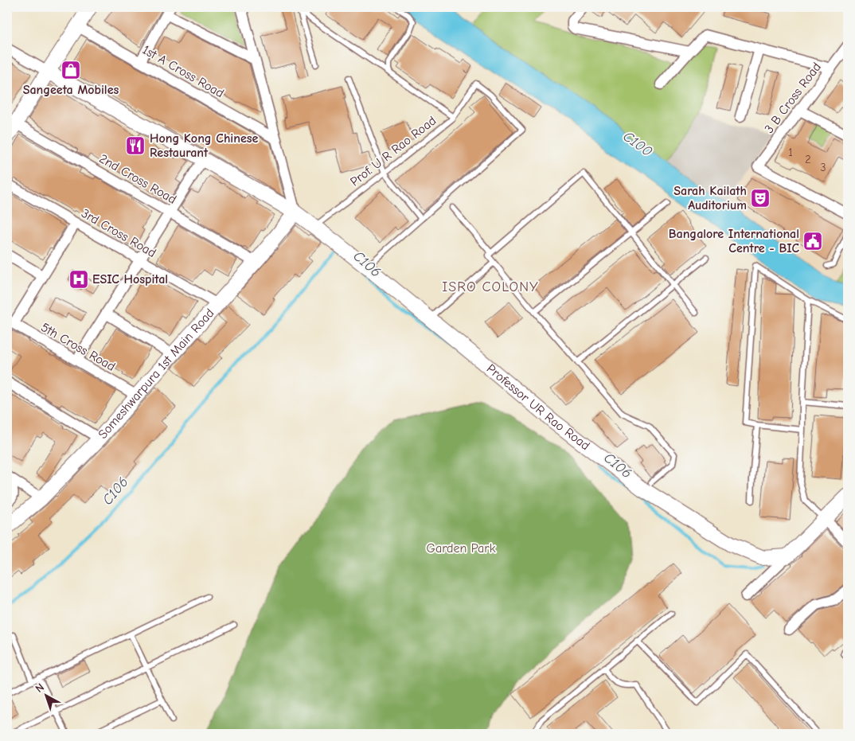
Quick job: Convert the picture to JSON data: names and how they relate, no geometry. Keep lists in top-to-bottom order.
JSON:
{
  "streets": {
    "street": [
      "1st A Cross Road",
      "3 B Cross Road",
      "2nd Cross Road",
      "3rd Cross Road",
      "5th Cross Road",
      "Someshwarpura 1st Main Road",
      "Professor UR Rao Road"
    ],
    "lane": ["Prof. U R Rao Road"]
  },
  "crossings": [
    ["Prof. U R Rao Road", "Professor UR Rao Road"],
    ["2nd Cross Road", "Someshwarpura 1st Main Road"],
    ["3rd Cross Road", "Someshwarpura 1st Main Road"],
    ["5th Cross Road", "Someshwarpura 1st Main Road"],
    ["Someshwarpura 1st Main Road", "Professor UR Rao Road"]
  ],
  "districts": ["ISRO COLONY"],
  "water": ["C100", "C106"],
  "parks": ["Garden Park"],
  "places": {
    "shop": ["Sangeeta Mobiles"],
    "restaurant": ["Hong Kong Chinese Restaurant"],
    "theatre": ["Sarah Kailath Auditorium"],
    "public building": ["Bangalore International Centre - BIC"],
    "hospital": ["ESIC Hospital"]
  },
  "house_numbers": ["1", "2", "3"],
  "north": "top left"
}
